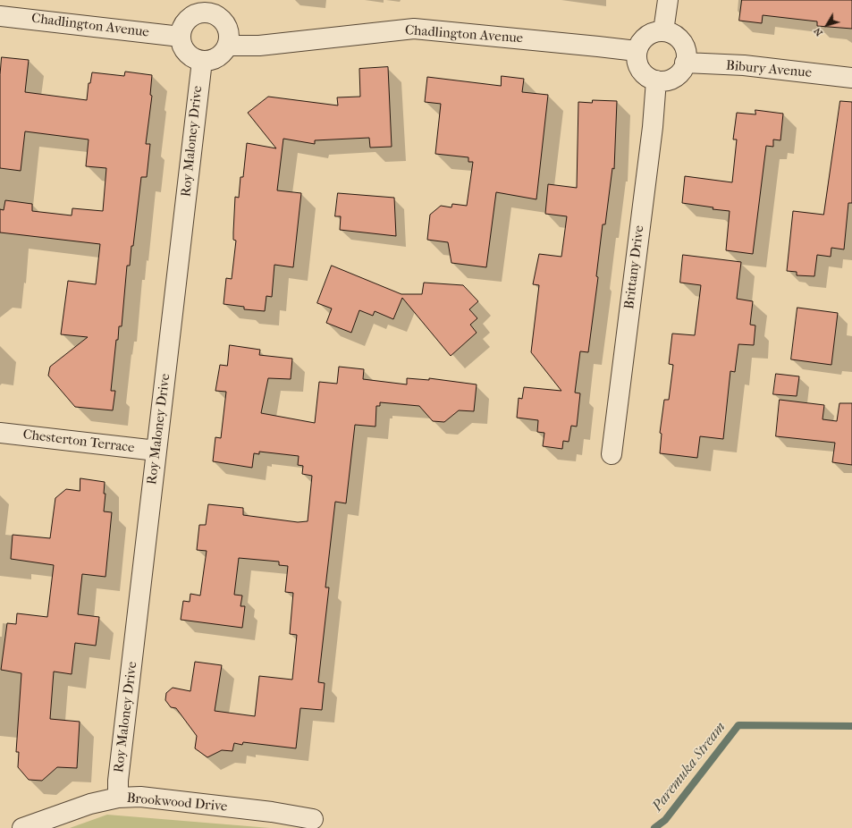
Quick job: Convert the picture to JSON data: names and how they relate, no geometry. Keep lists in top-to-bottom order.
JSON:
{
  "streets": {
    "street": [
      "Chadlington Avenue",
      "Bibury Avenue",
      "Roy Maloney Drive",
      "Brittany Drive",
      "Chesterton Terrace",
      "Brookwood Drive"
    ]
  },
  "crossings": [
    ["Chadlington Avenue", "Bibury Avenue"],
    ["Chadlington Avenue", "Roy Maloney Drive"],
    ["Chadlington Avenue", "Brittany Drive"],
    ["Bibury Avenue", "Brittany Drive"],
    ["Roy Maloney Drive", "Chesterton Terrace"],
    ["Roy Maloney Drive", "Brookwood Drive"]
  ],
  "water": ["Paremuka Stream"],
  "north": "bottom left"
}
